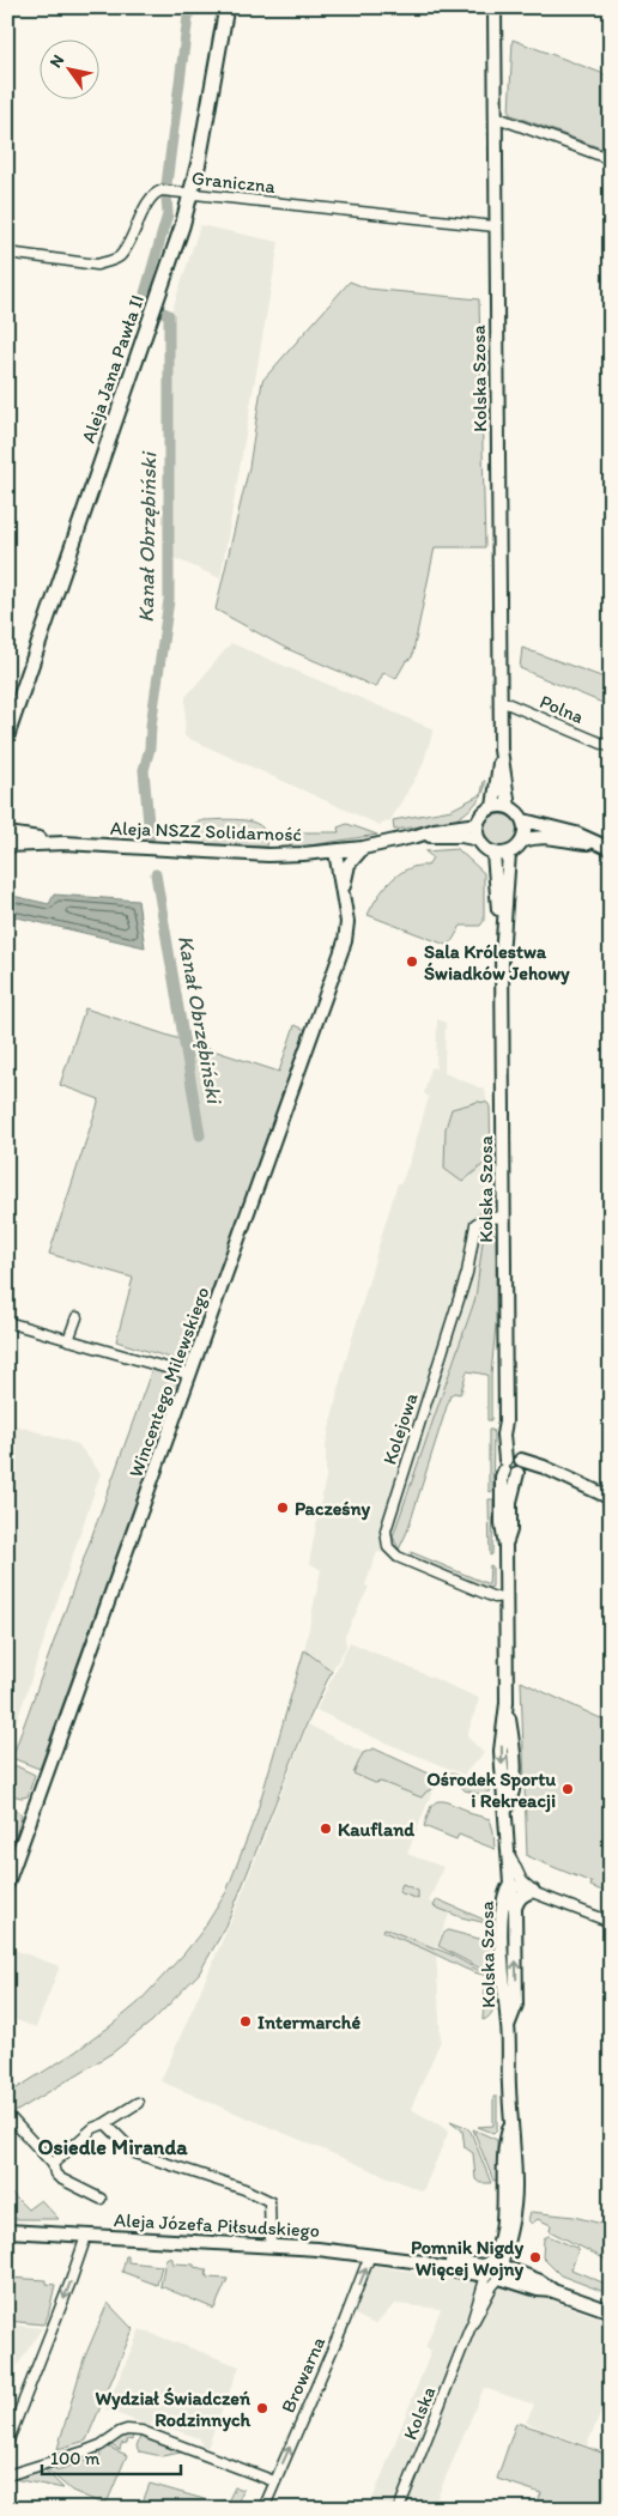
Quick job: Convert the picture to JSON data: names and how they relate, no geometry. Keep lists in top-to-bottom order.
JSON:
{
  "streets": {
    "main road": ["Aleja Jana Pawła II"],
    "street": [
      "Graniczna",
      "Kolska Szosa",
      "Polna",
      "Aleja NSZZ Solidarność",
      "Wincentego Milewskiego",
      "Kolejowa",
      "Aleja Józefa Piłsudskiego",
      "Browarna",
      "Kolska"
    ]
  },
  "crossings": [
    ["Graniczna", "Aleja Jana Pawła II"],
    ["Graniczna", "Kolska Szosa"],
    ["Kolska Szosa", "Polna"],
    ["Kolska Szosa", "Aleja NSZZ Solidarność"],
    ["Kolska Szosa", "Kolejowa"],
    ["Kolska Szosa", "Aleja Józefa Piłsudskiego"],
    ["Kolska Szosa", "Kolska"],
    ["Aleja NSZZ Solidarność", "Wincentego Milewskiego"],
    ["Aleja Józefa Piłsudskiego", "Browarna"],
    ["Aleja Józefa Piłsudskiego", "Kolska"]
  ],
  "one_way": ["Browarna"],
  "districts": ["Osiedle Miranda"],
  "water": ["Kanał Obrzębiński"],
  "places": [
    "Sala Królestwa Świadków Jehowy",
    "Pacześny",
    "Ośrodek Sportu i Rekreacji",
    "Kaufland",
    "Intermarché",
    "Pomnik Nigdy Więcej Wojny",
    "Wydział Świadczeń Rodzinnych"
  ],
  "scale_bar": "100 m",
  "north": "top left"
}
